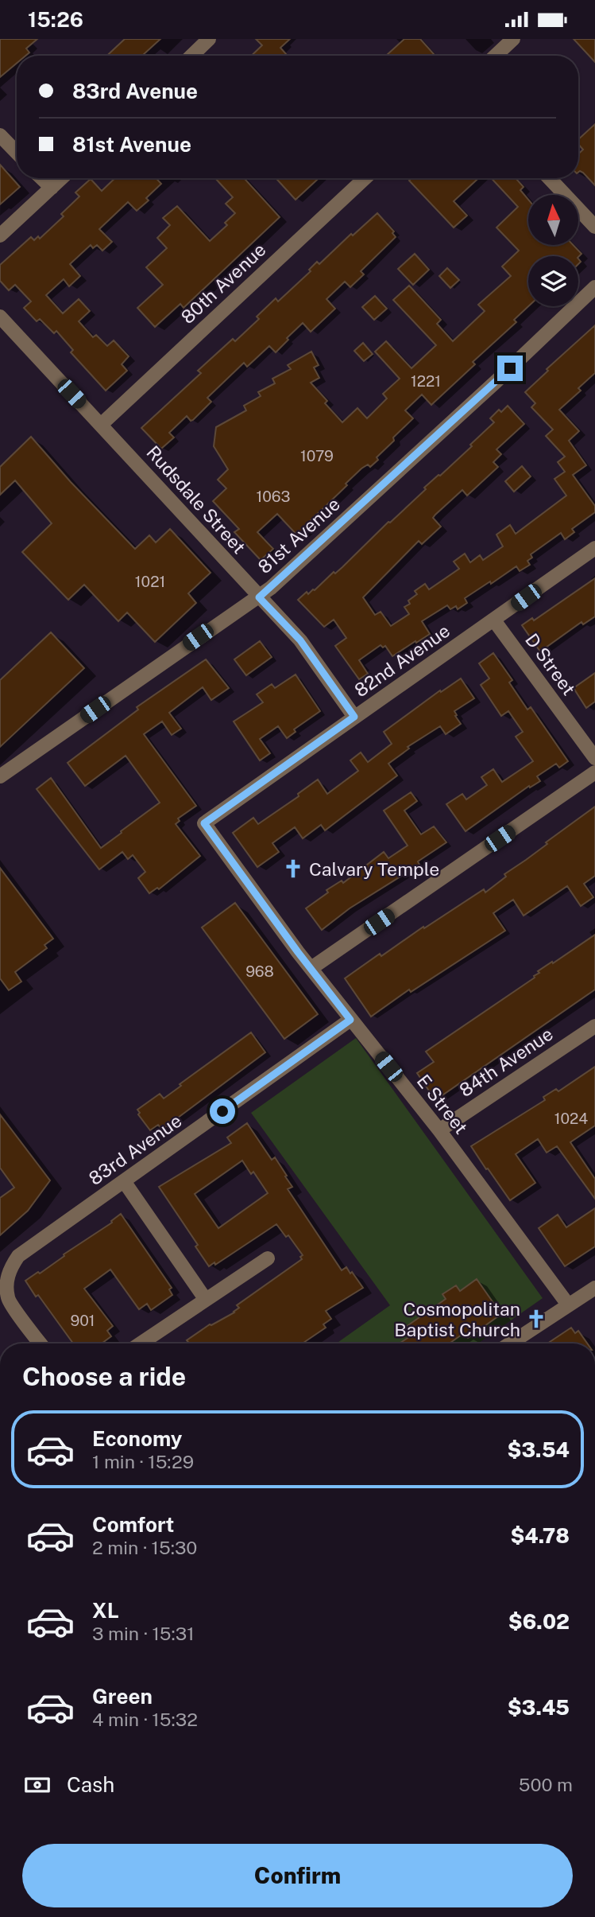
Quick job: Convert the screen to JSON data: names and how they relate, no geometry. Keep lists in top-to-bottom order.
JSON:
{
  "streets": {
    "street": [
      "80th Avenue",
      "Rudsdale Street",
      "81st Avenue",
      "82nd Avenue",
      "D Street",
      "84th Avenue",
      "E Street",
      "83rd Avenue"
    ]
  },
  "crossings": [
    ["80th Avenue", "Rudsdale Street"],
    ["Rudsdale Street", "81st Avenue"],
    ["Rudsdale Street", "82nd Avenue"],
    ["82nd Avenue", "D Street"],
    ["82nd Avenue", "E Street"],
    ["84th Avenue", "E Street"],
    ["E Street", "83rd Avenue"]
  ],
  "places": {
    "church": ["Calvary Temple", "Cosmopolitan Baptist Church"]
  },
  "house_numbers": [
    "1221",
    "1079",
    "1063",
    "1021",
    "968",
    "1024",
    "901"
  ],
  "north": "top",
  "page": {
    "status": "15:26",
    "banner": ["83rd Avenue", "81st Avenue"],
    "heading": "Choose a ride",
    "list": [
      {
        "name": "Economy",
        "note": "1 min · 15:29",
        "value": "$3.54"
      },
      {
        "name": "Comfort",
        "note": "2 min · 15:30",
        "value": "$4.78"
      },
      {
        "name": "XL",
        "note": "3 min · 15:31",
        "value": "$6.02"
      },
      {
        "name": "Green",
        "note": "4 min · 15:32",
        "value": "$3.45"
      }
    ],
    "pay": ["Cash", "500 m"],
    "buttons": "Confirm"
  }
}
